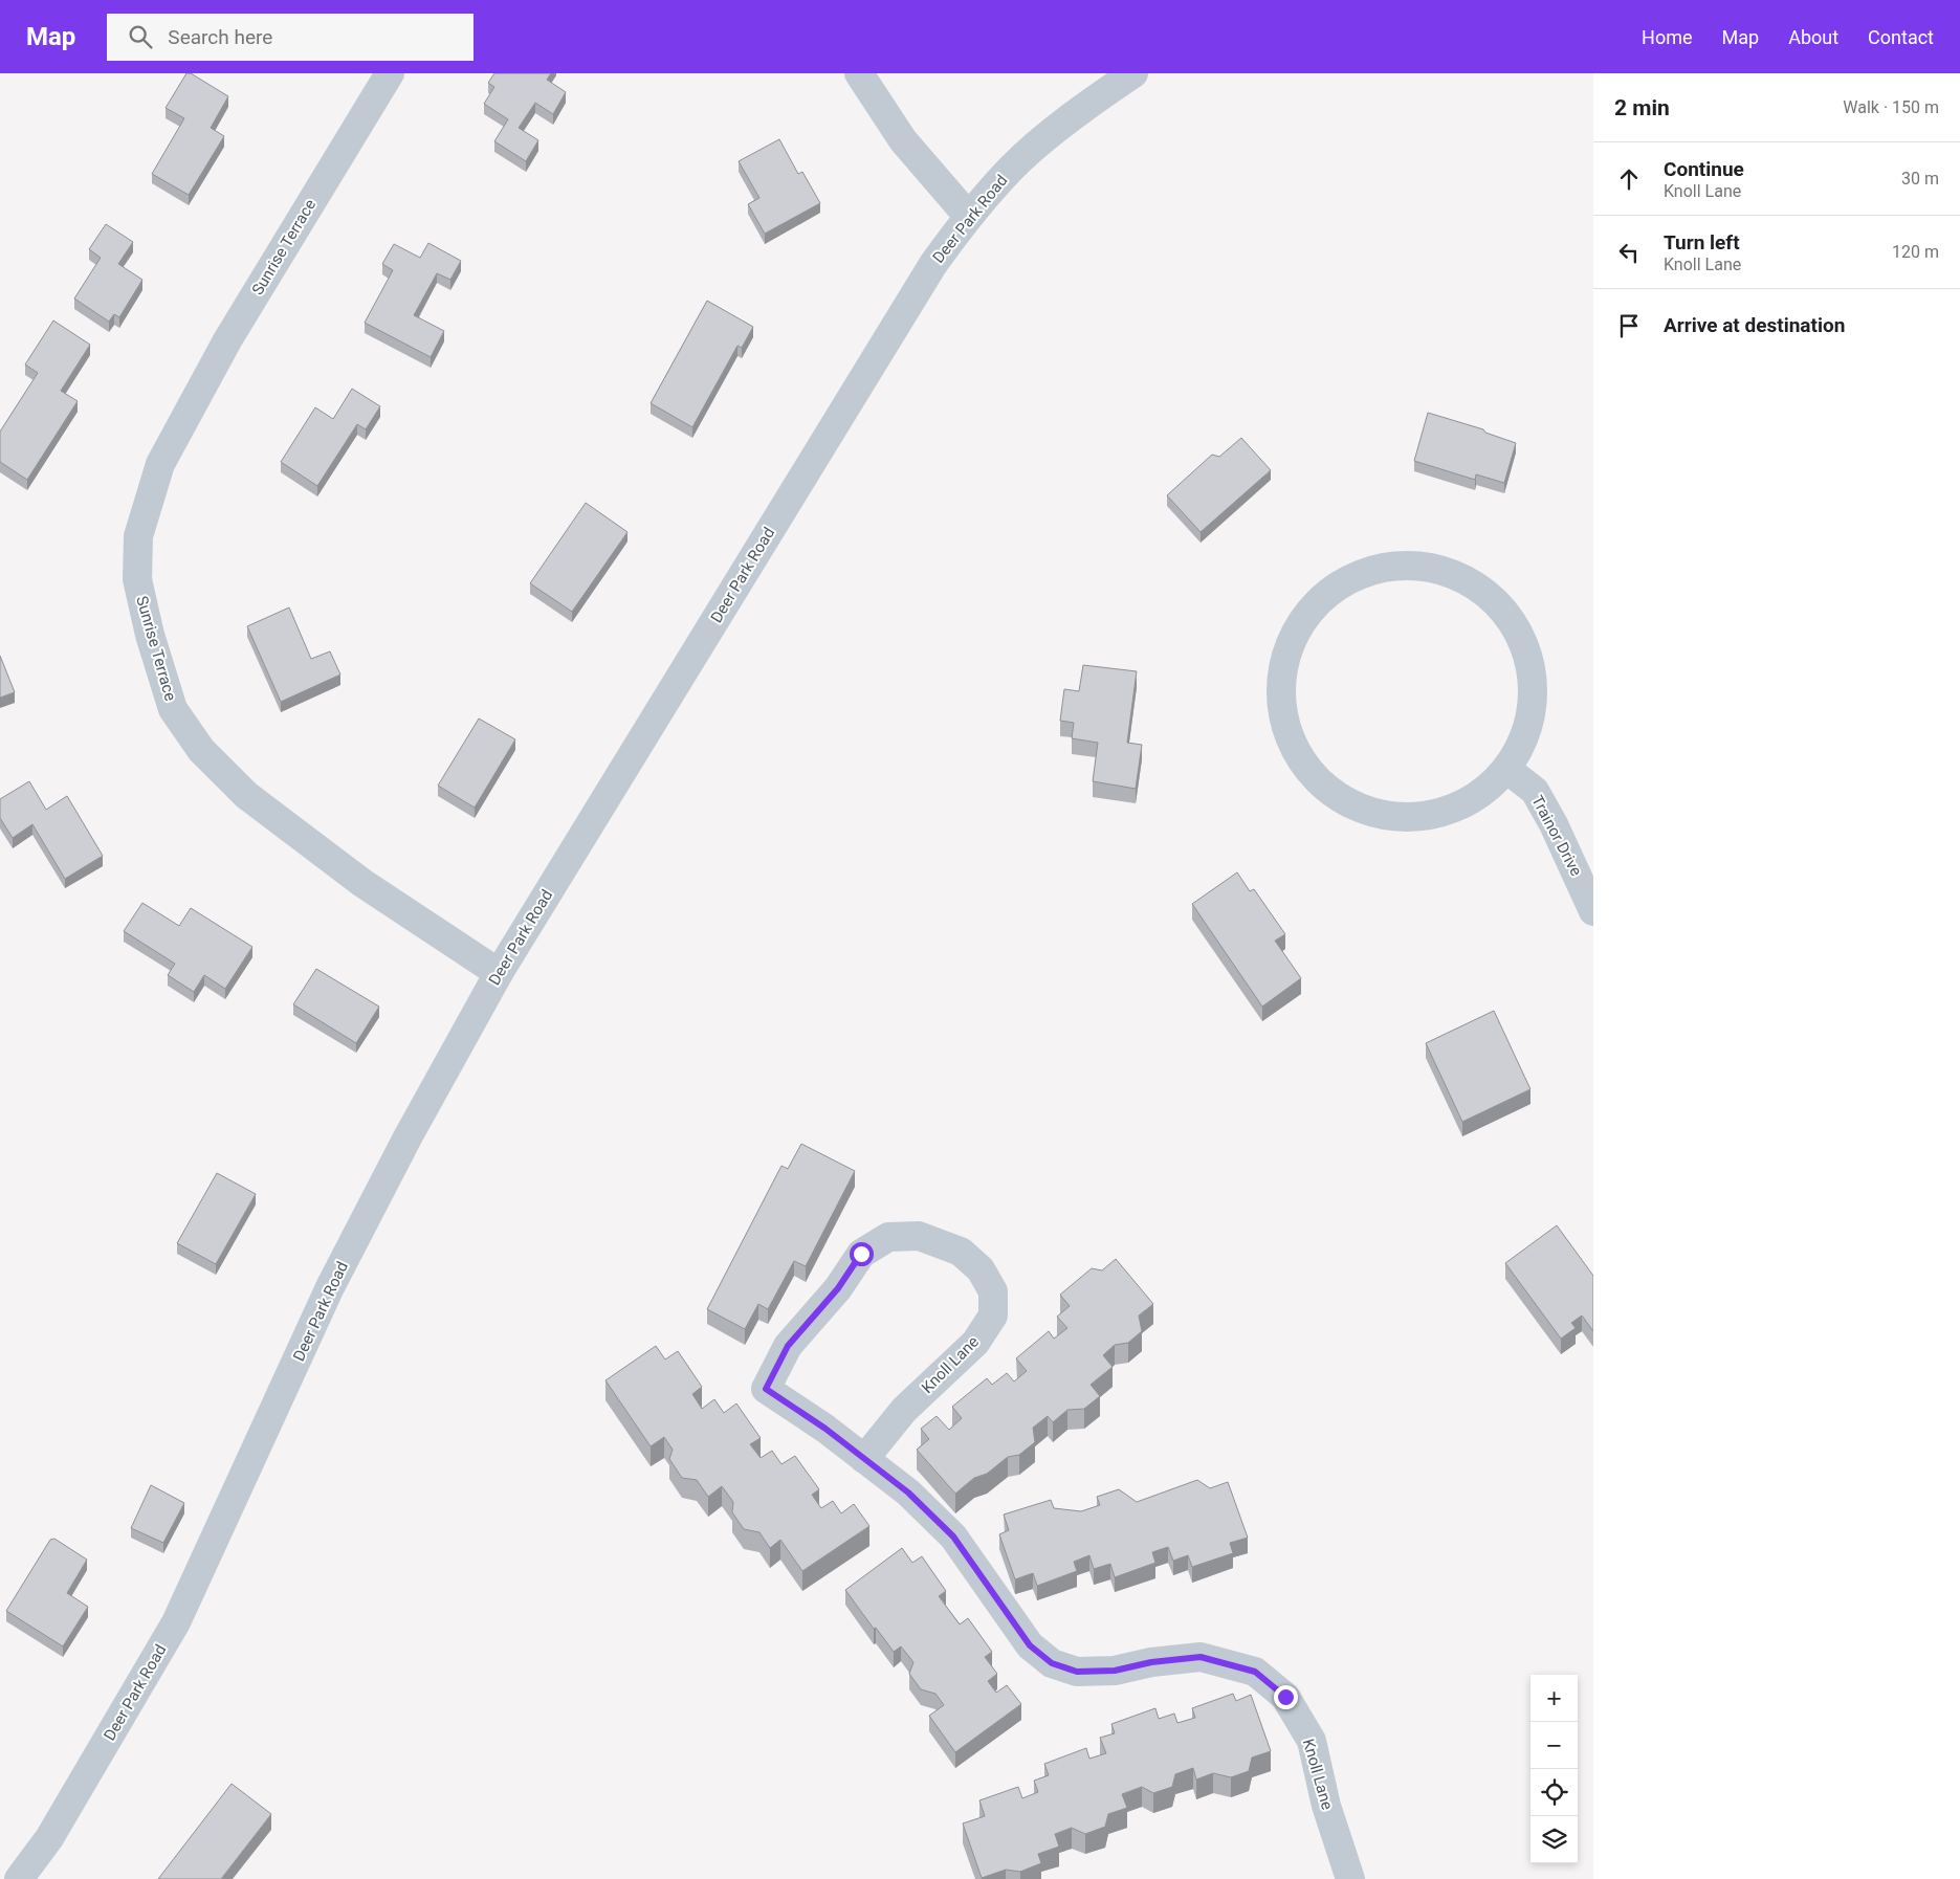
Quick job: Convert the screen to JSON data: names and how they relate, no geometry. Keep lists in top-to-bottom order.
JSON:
{
  "streets": {
    "street": [
      "Deer Park Road",
      "Sunrise Terrace",
      "Trainor Drive",
      "Knoll Lane"
    ]
  },
  "crossings": [
    ["Deer Park Road", "Sunrise Terrace"]
  ],
  "page": {
    "header": "Map",
    "search": "Search here",
    "nav": [
      "Home",
      "Map",
      "About",
      "Contact"
    ],
    "heading": ["2 min", "Walk · 150 m"],
    "list": [
      ["Continue", "Knoll Lane", "30 m"],
      ["Turn left", "Knoll Lane", "120 m"],
      "Arrive at destination"
    ],
    "map_buttons": ["+", "−"]
  }
}
